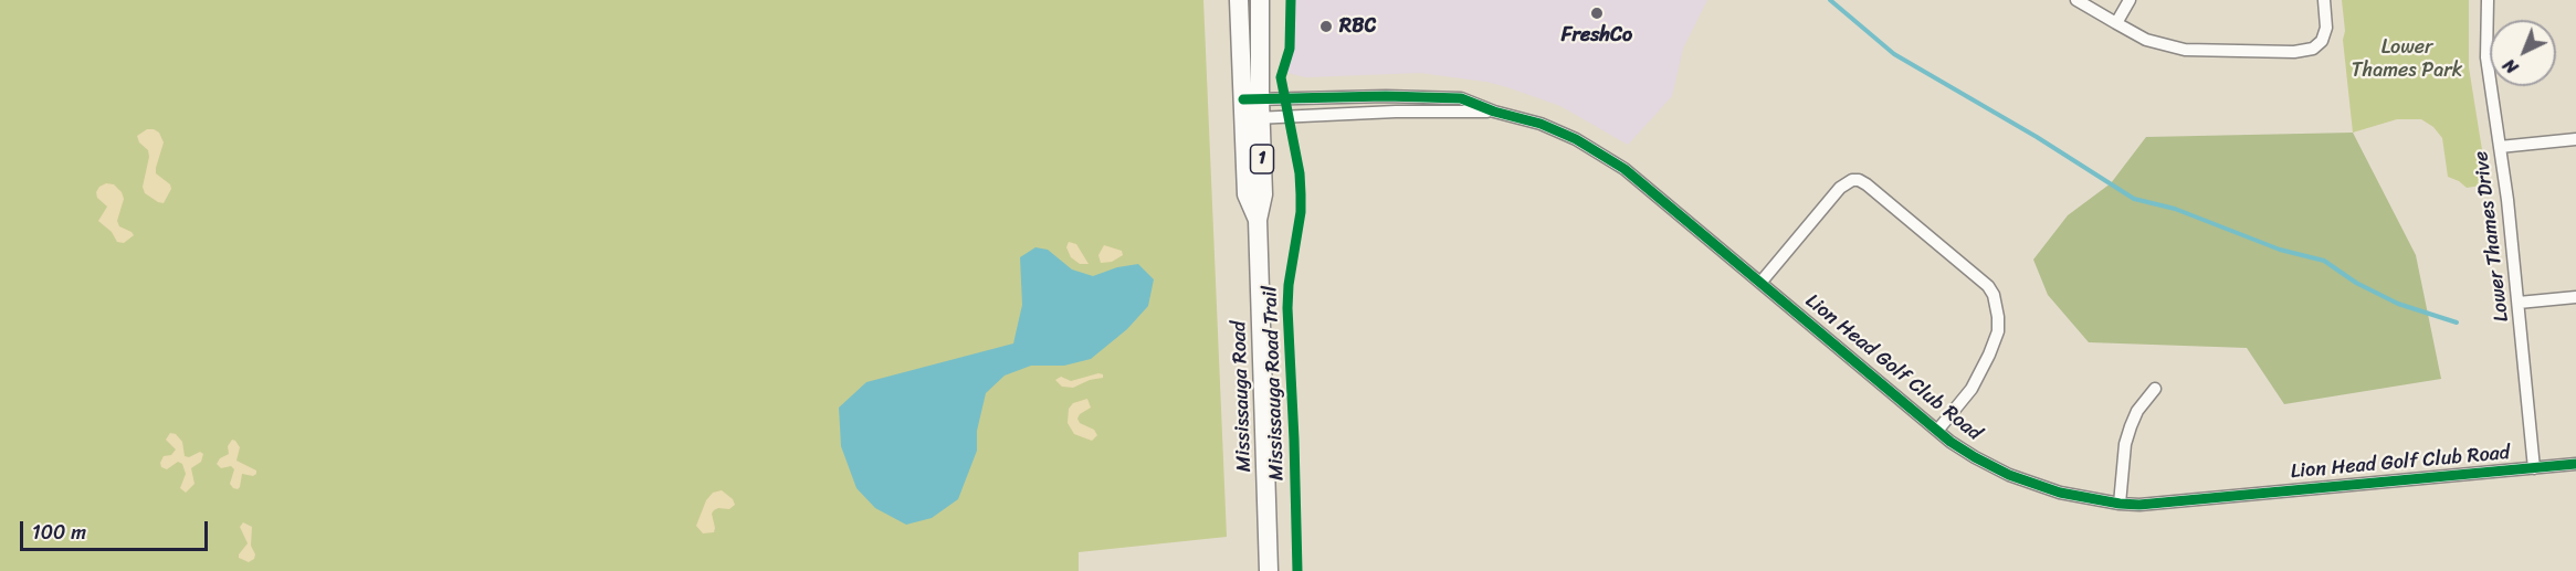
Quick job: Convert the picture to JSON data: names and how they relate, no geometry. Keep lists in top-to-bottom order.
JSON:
{
  "streets": {
    "main road": ["1", "Mississauga Road"],
    "street": ["Lower Thames Drive", "Lion Head Golf Club Road"],
    "cycle path": ["Mississauga Road Trail"]
  },
  "crossings": [
    ["Lower Thames Drive", "Lion Head Golf Club Road"],
    ["Lion Head Golf Club Road", "Mississauga Road"]
  ],
  "parks": ["Lower Thames Park"],
  "places": ["FreshCo", "RBC"],
  "scale_bar": "100 m",
  "north": "bottom left"
}
